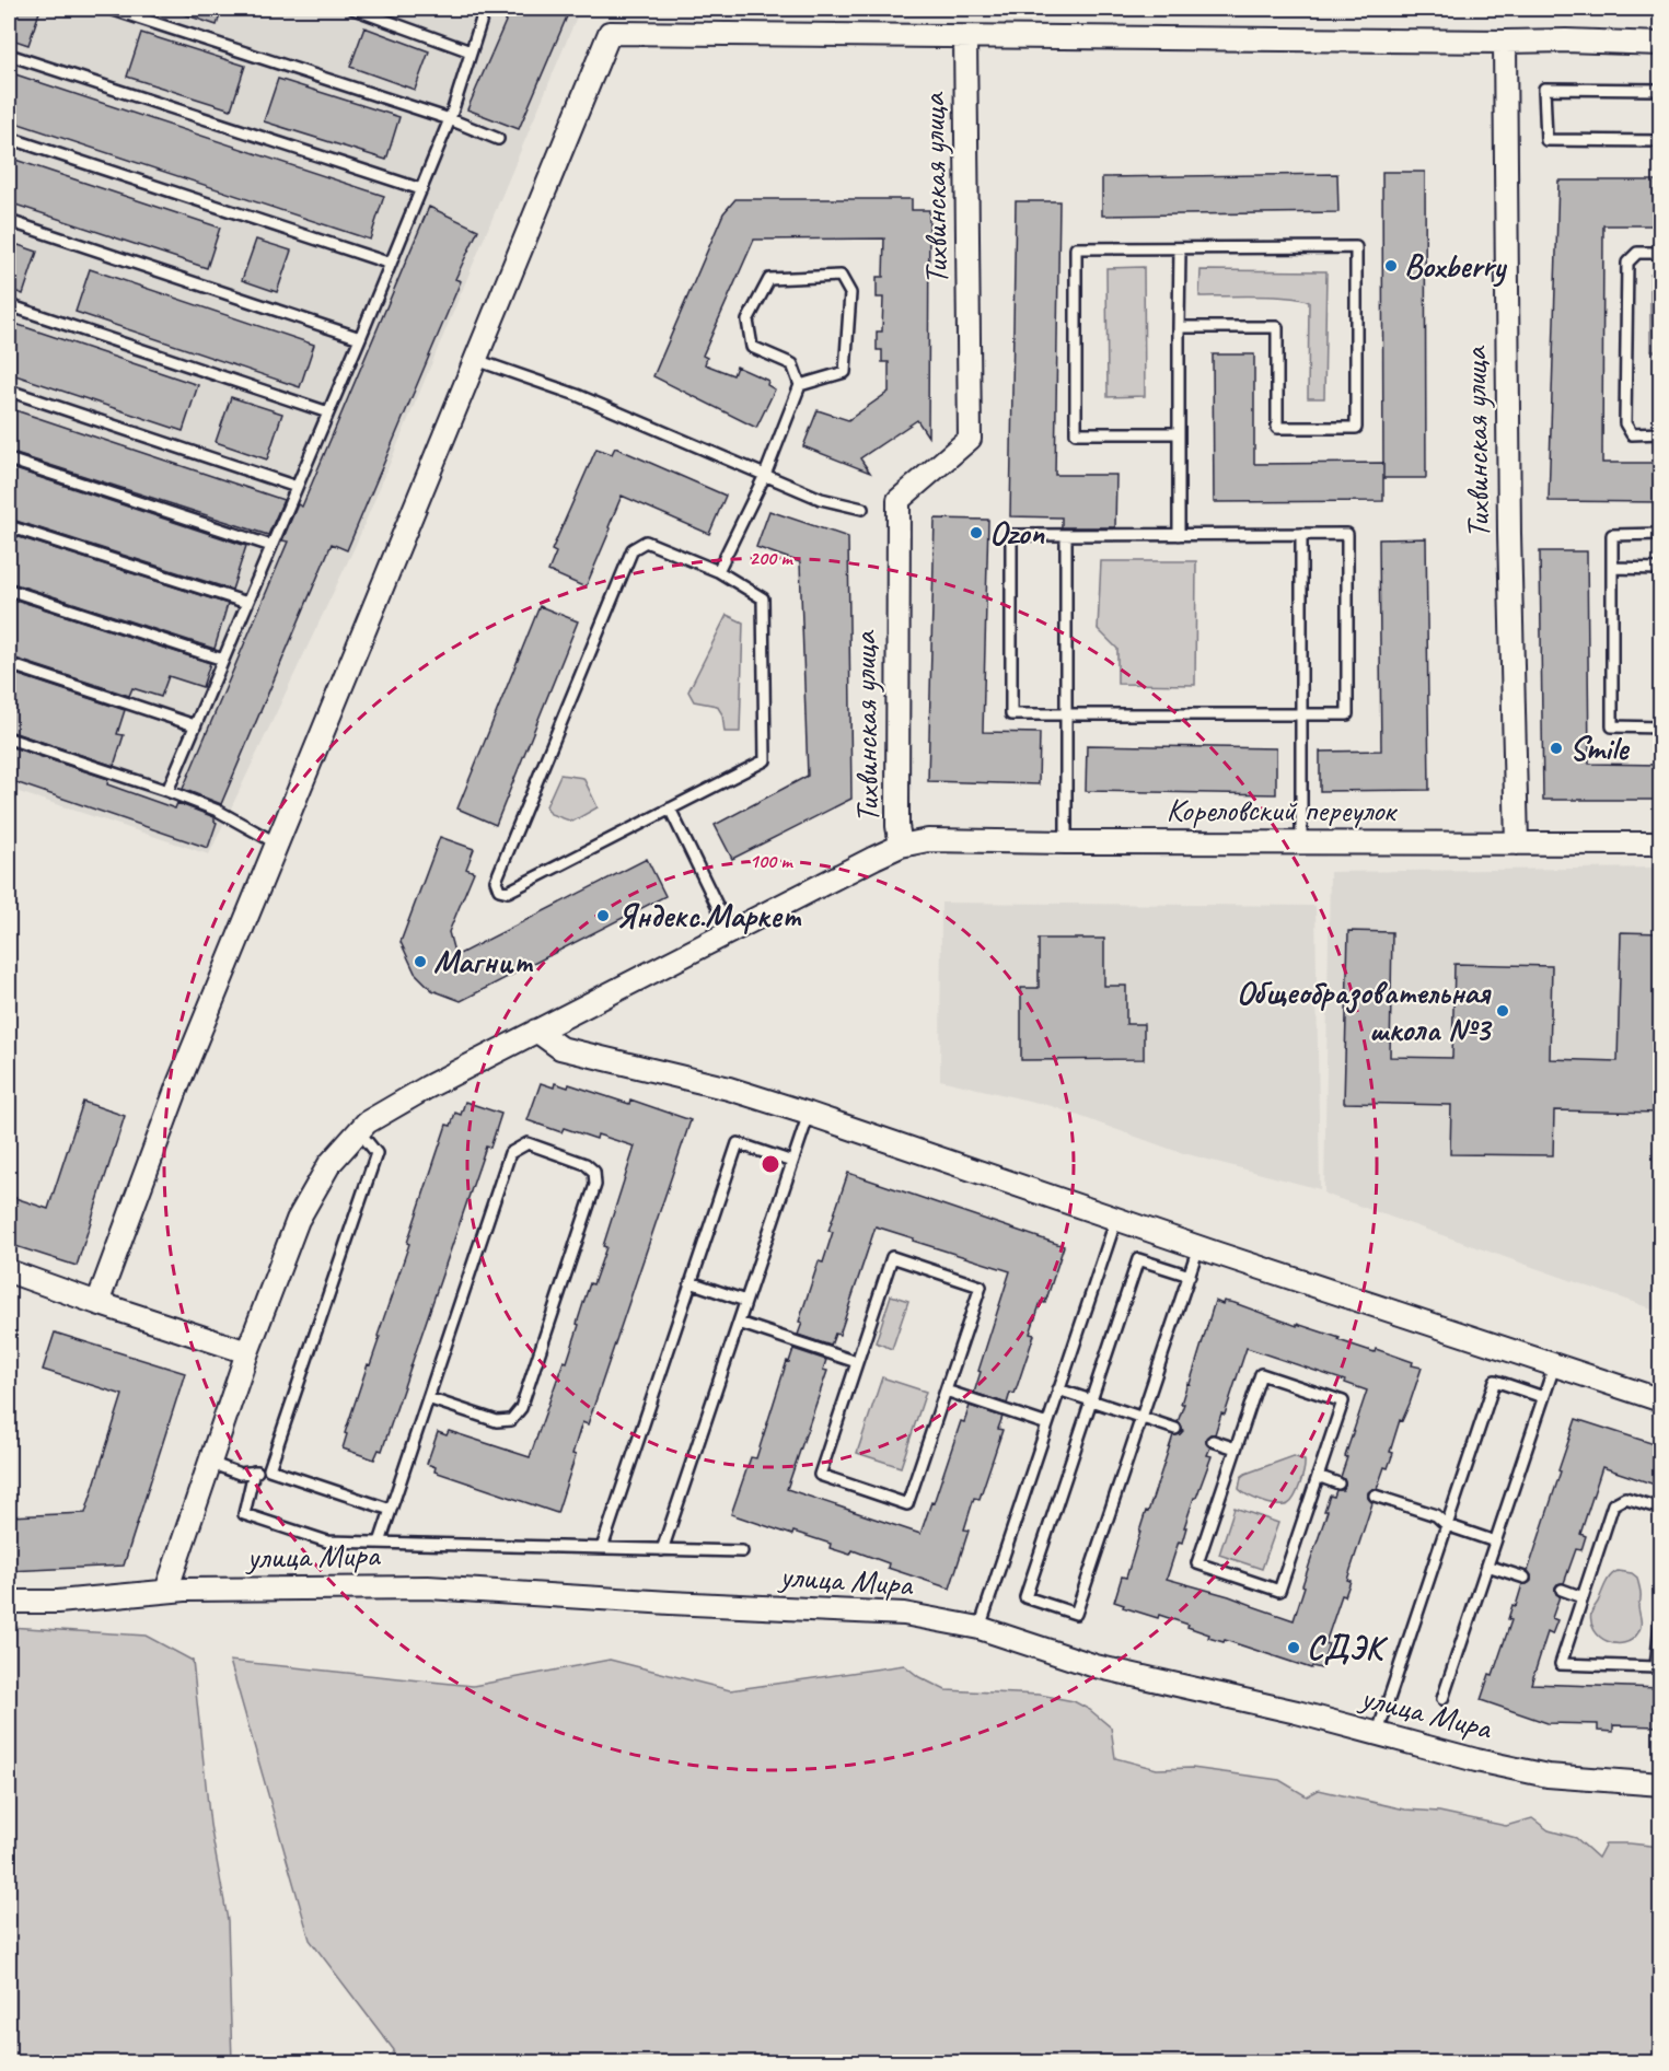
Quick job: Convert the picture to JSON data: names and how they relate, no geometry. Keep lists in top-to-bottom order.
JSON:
{
  "streets": {
    "street": ["Тихвинская улица", "Кореловский переулок", "улица Мира"]
  },
  "crossings": [
    ["Тихвинская улица", "Кореловский переулок"],
    ["Кореловский переулок", "улица Мира"]
  ],
  "places": [
    "Boxberry",
    "Ozon",
    "Smile",
    "Яндекс.Маркет",
    "Магнит",
    "Общеобразовательная школа №3",
    "СДЭК"
  ],
  "rings": ["200 m", "100 m"]
}
